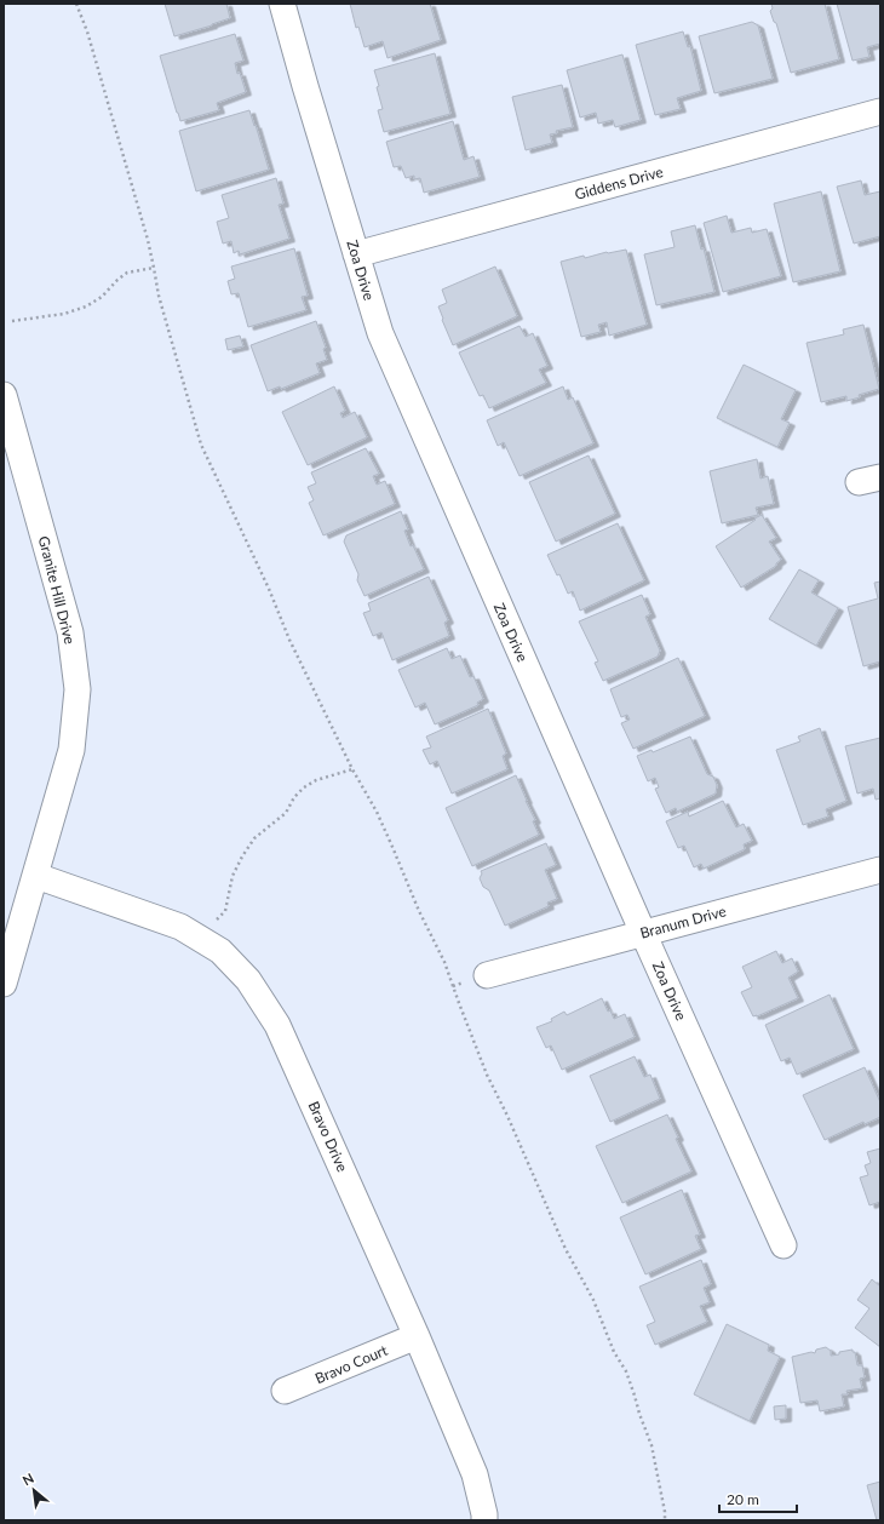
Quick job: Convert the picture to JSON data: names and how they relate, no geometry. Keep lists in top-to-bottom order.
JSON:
{
  "streets": {
    "street": [
      "Giddens Drive",
      "Zoa Drive",
      "Granite Hill Drive",
      "Branum Drive",
      "Bravo Drive",
      "Bravo Court"
    ]
  },
  "crossings": [
    ["Giddens Drive", "Zoa Drive"],
    ["Zoa Drive", "Branum Drive"],
    ["Granite Hill Drive", "Bravo Drive"],
    ["Bravo Drive", "Bravo Court"]
  ],
  "scale_bar": "20 m",
  "north": "top left"
}
